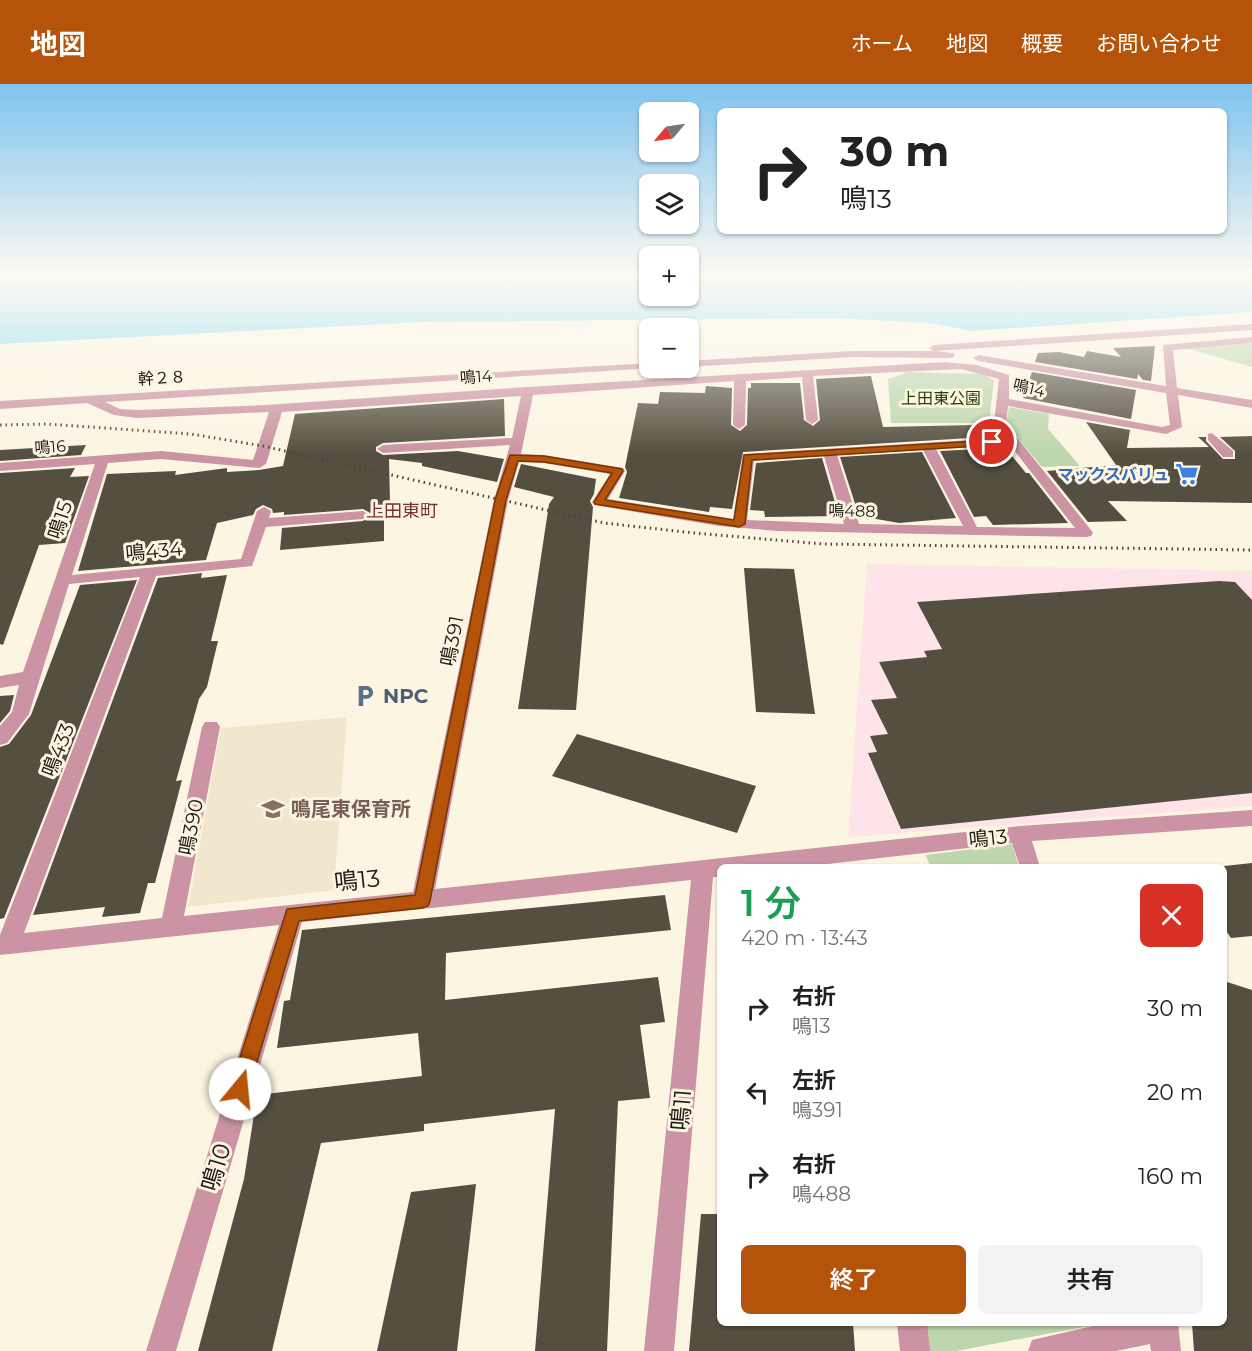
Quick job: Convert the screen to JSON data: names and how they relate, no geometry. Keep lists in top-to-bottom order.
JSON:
{
  "streets": {
    "street": [
      "鳴14",
      "幹２８",
      "鳴16",
      "鳴488",
      "鳴15",
      "鳴434",
      "鳴391",
      "鳴433",
      "鳴390",
      "鳴13",
      "鳴11",
      "鳴10"
    ]
  },
  "crossings": [
    ["鳴14", "幹２８"],
    ["鳴14", "鳴488"],
    ["鳴14", "鳴391"],
    ["鳴16", "鳴15"],
    ["鳴488", "鳴391"],
    ["鳴15", "鳴434"],
    ["鳴434", "鳴433"],
    ["鳴391", "鳴13"],
    ["鳴433", "鳴13"],
    ["鳴390", "鳴13"],
    ["鳴13", "鳴11"],
    ["鳴13", "鳴10"]
  ],
  "districts": ["上田東町"],
  "parks": ["上田東公園"],
  "places": {
    "supermarket": ["マックスバリュ"],
    "parking": ["NPC"],
    "school or university": ["鳴尾東保育所"]
  },
  "north": "bottom left",
  "page": {
    "header": "地図",
    "nav": [
      "ホーム",
      "地図",
      "概要",
      "お問い合わせ"
    ],
    "map_buttons": ["+", "−"],
    "turn": ["30 m", "鳴13"],
    "heading": ["1 分", "420 m · 13:43"],
    "list": [
      {
        "name": "右折",
        "note": "鳴13",
        "value": "30 m"
      },
      {
        "name": "左折",
        "note": "鳴391",
        "value": "20 m"
      },
      {
        "name": "右折",
        "note": "鳴488",
        "value": "160 m"
      }
    ],
    "buttons": ["終了", "共有"]
  }
}
